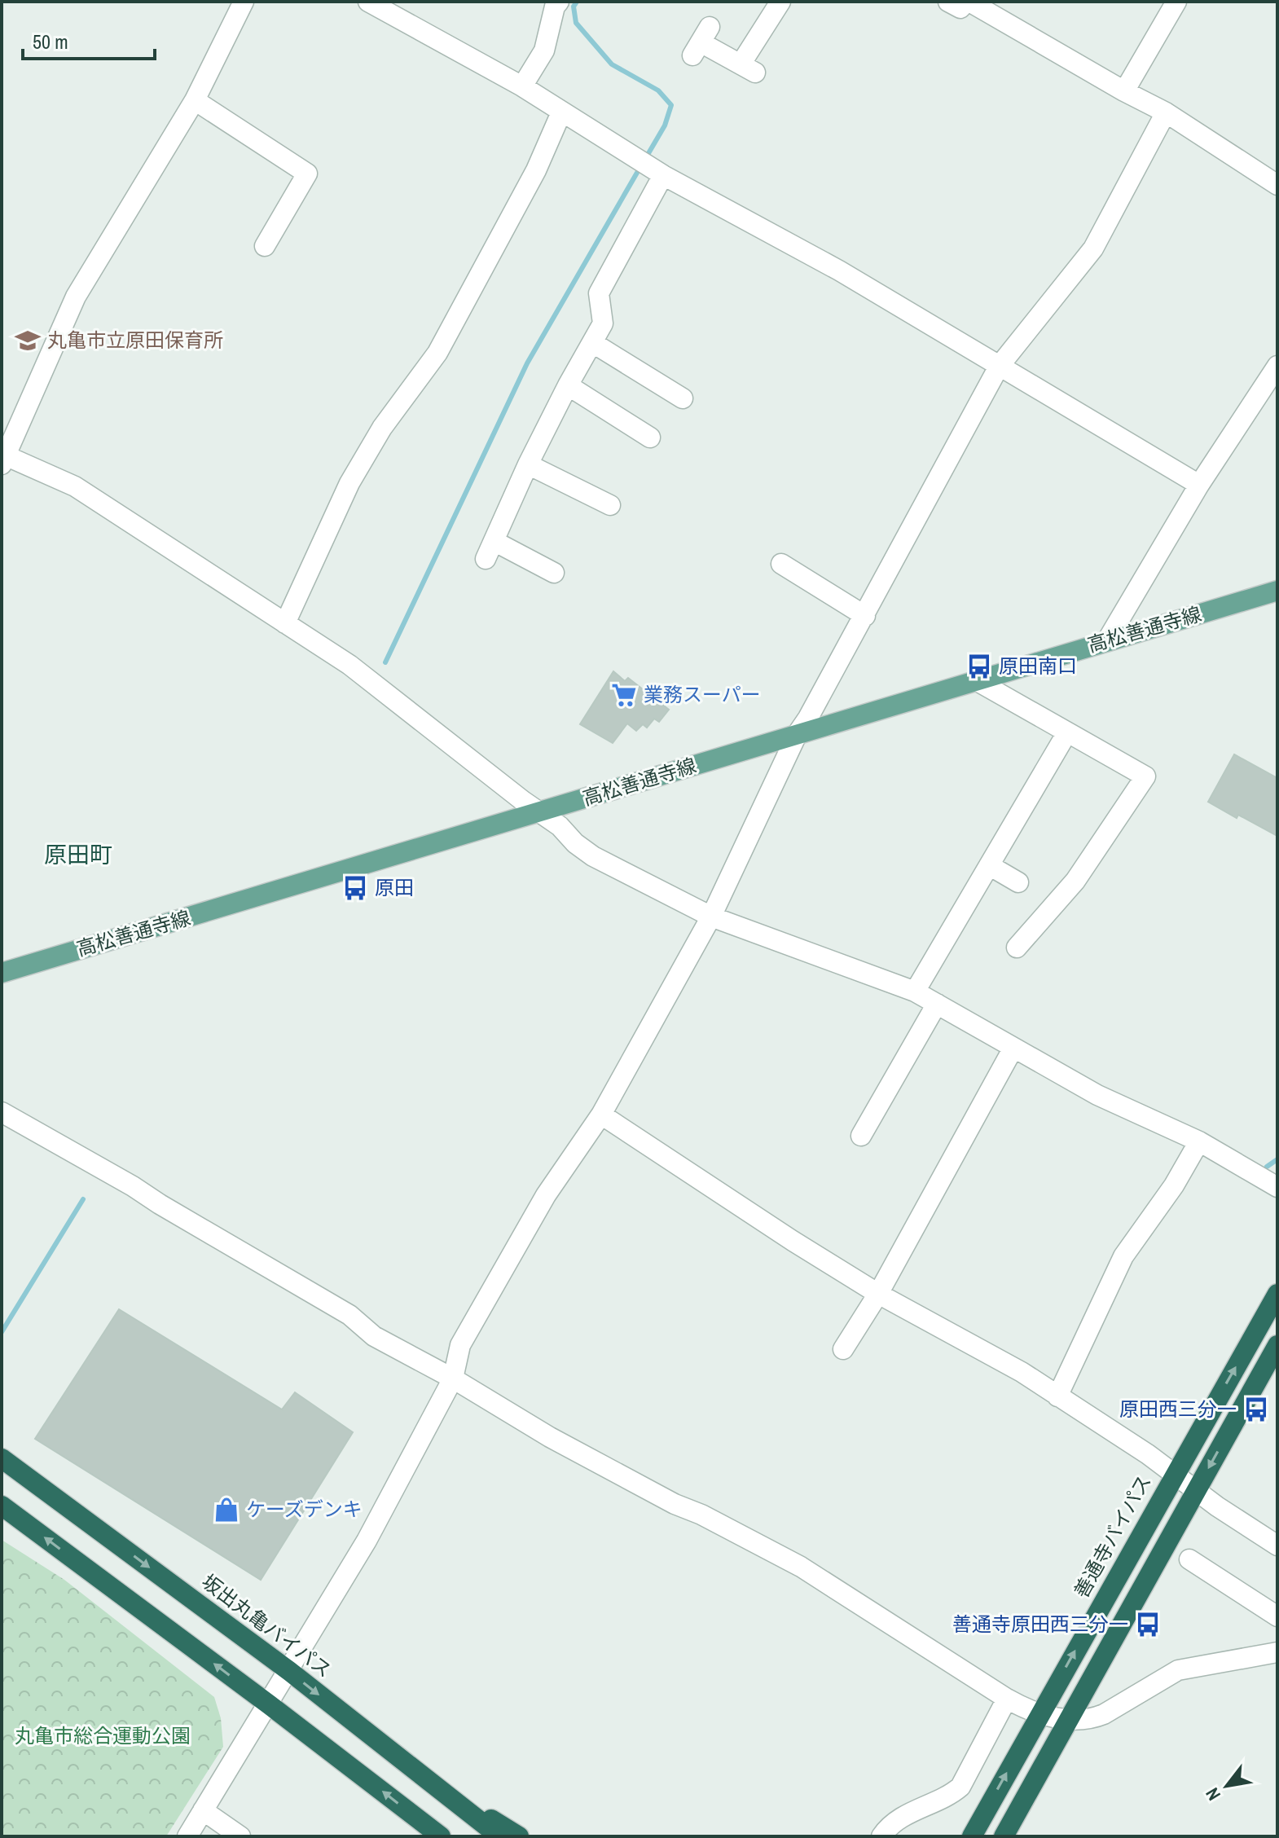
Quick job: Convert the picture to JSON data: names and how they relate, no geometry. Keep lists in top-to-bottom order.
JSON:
{
  "streets": {
    "highway": ["善通寺バイパス", "坂出丸亀バイパス"],
    "main road": ["高松善通寺線"]
  },
  "districts": ["原田町"],
  "parks": ["丸亀市総合運動公園"],
  "places": {
    "school or university": ["丸亀市立原田保育所"],
    "bus stop": [
      "原田南口",
      "原田",
      "原田西三分一",
      "善通寺原田西三分一"
    ],
    "supermarket": ["業務スーパー"],
    "shop": ["ケーズデンキ"]
  },
  "scale_bar": "50 m",
  "north": "bottom left"
}
